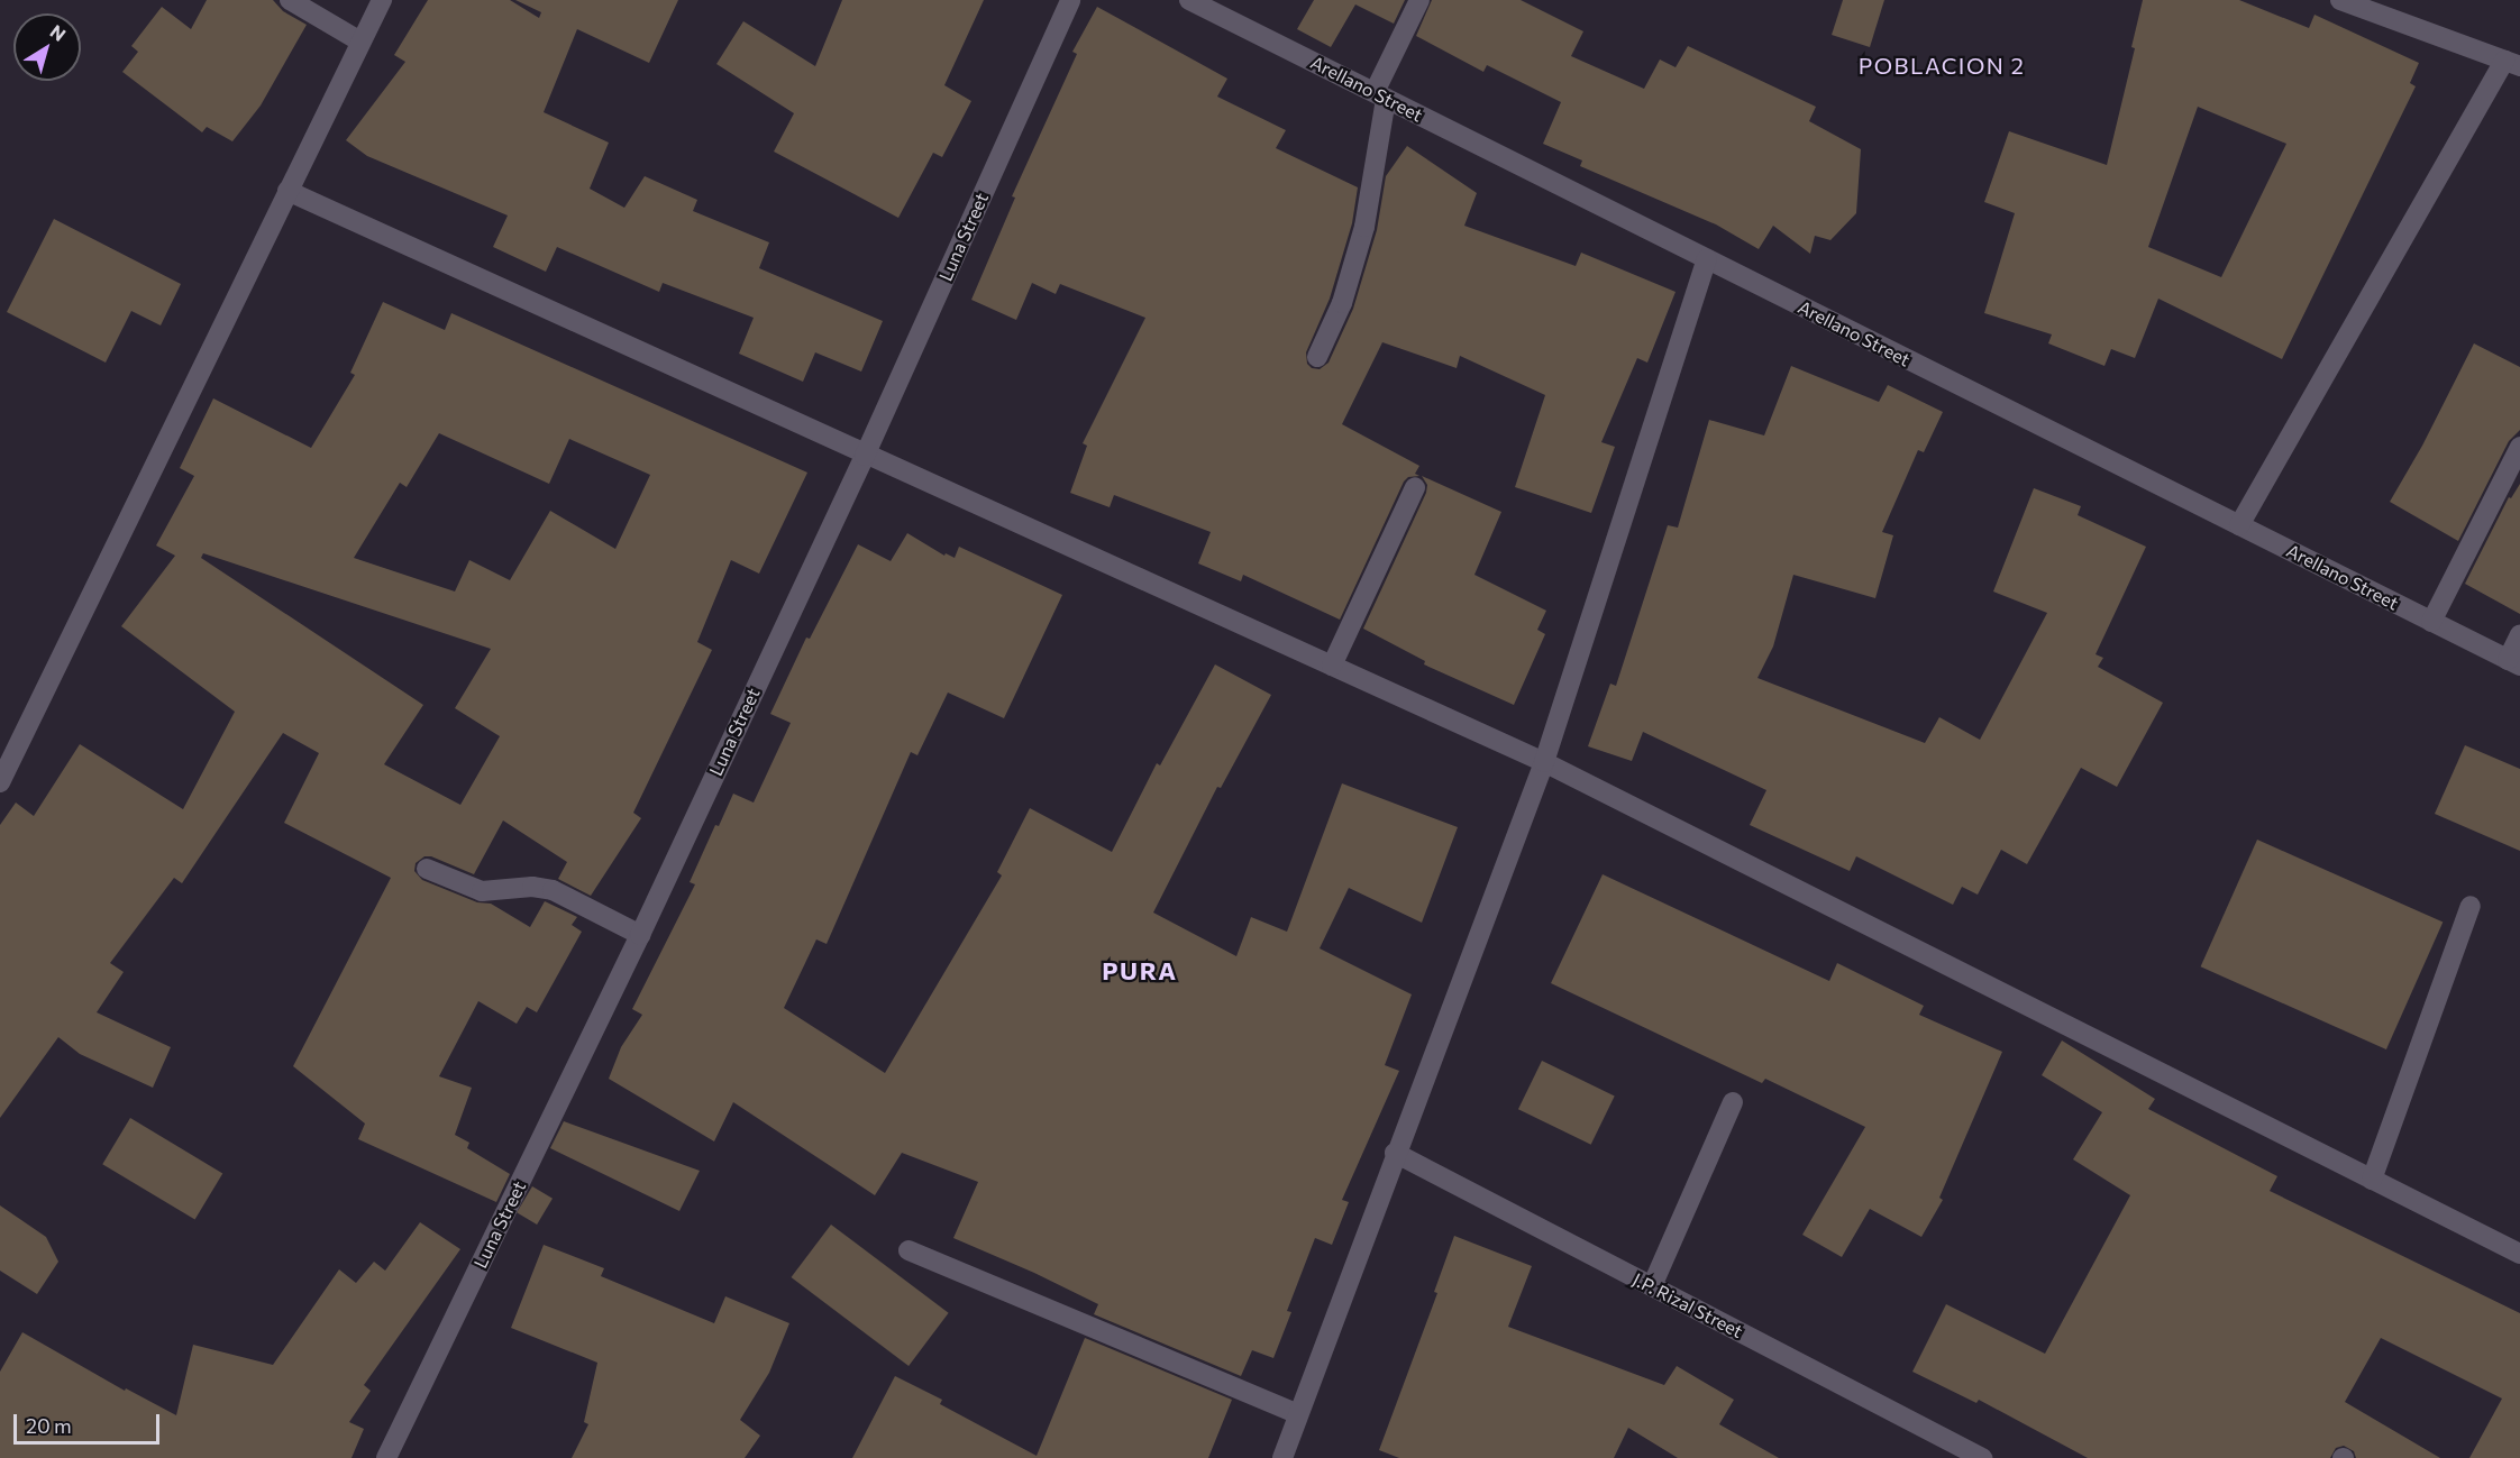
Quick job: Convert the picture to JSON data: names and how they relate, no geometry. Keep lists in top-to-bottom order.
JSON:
{
  "streets": {
    "street": ["Arellano Street", "Luna Street", "J.P. Rizal Street"]
  },
  "districts": ["POBLACION 2", "PURA"],
  "scale_bar": "20 m",
  "north": "top right"
}
